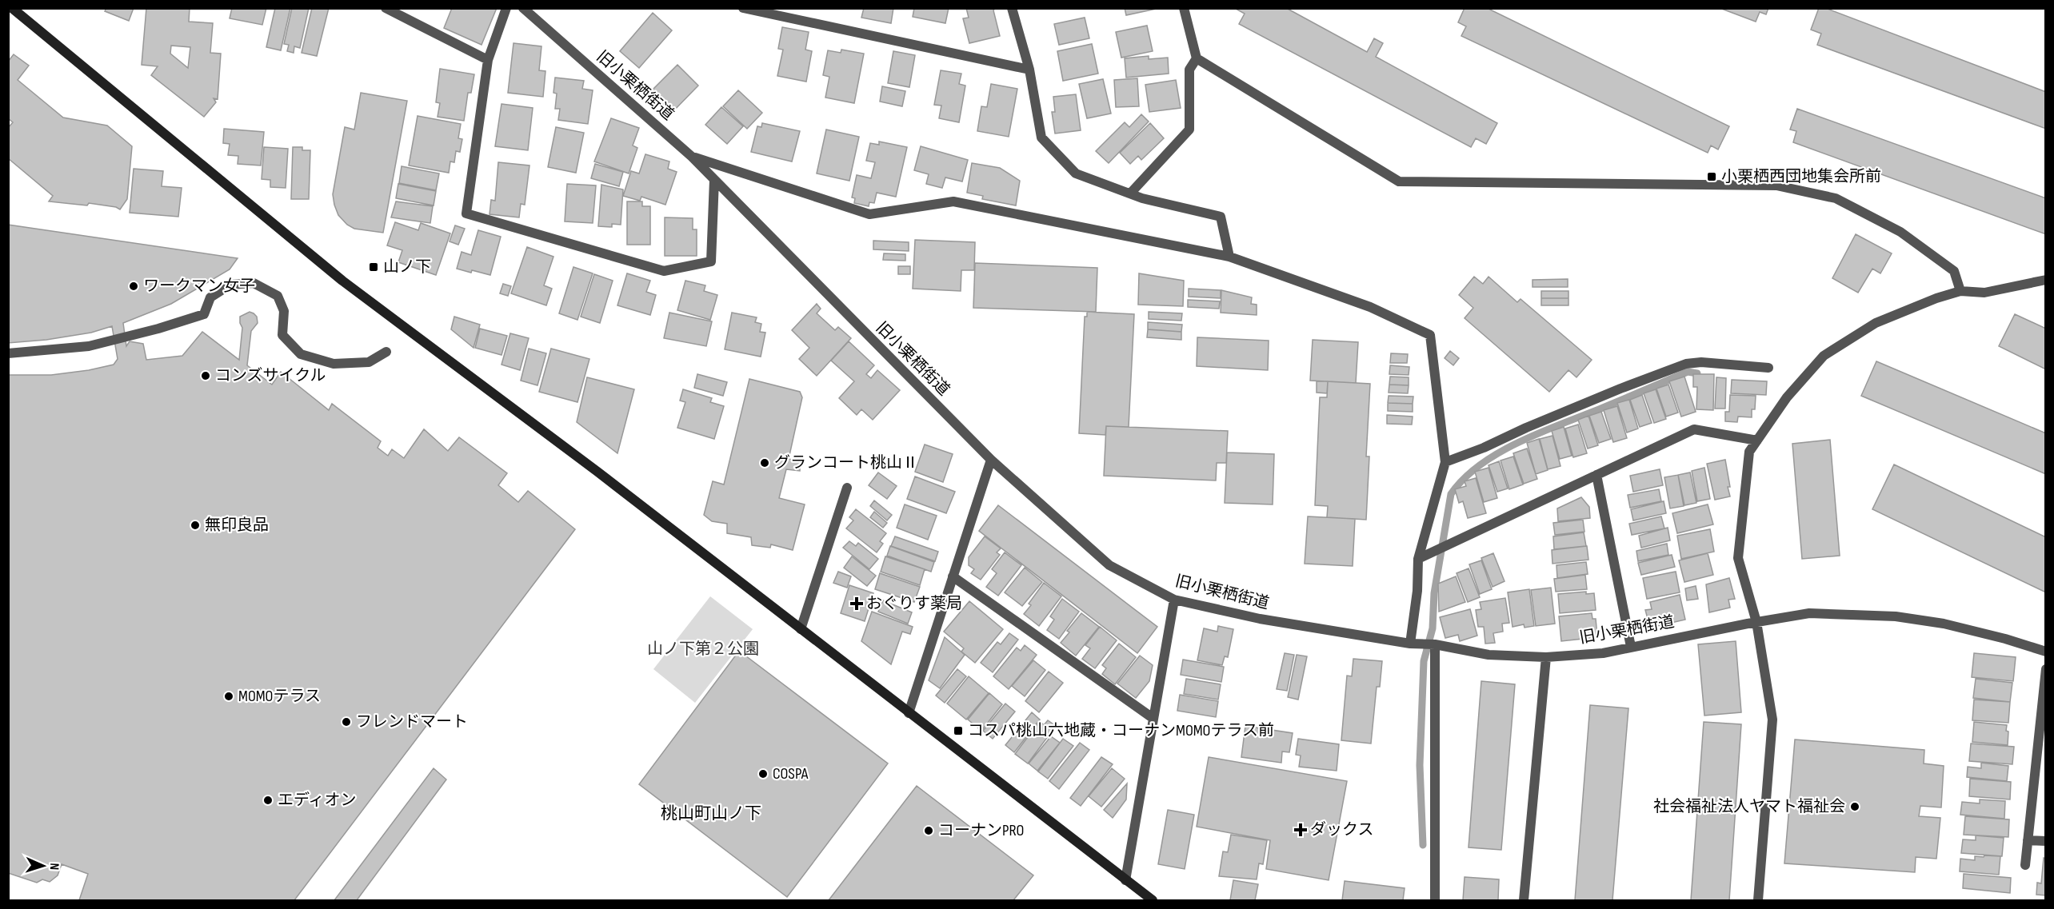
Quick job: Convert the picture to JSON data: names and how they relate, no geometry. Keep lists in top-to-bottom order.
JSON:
{
  "streets": {
    "street": ["旧小栗栖街道"]
  },
  "districts": ["桃山町山ノ下"],
  "parks": ["山ノ下第２公園"],
  "places": {
    "transit": ["小栗栖西団地集会所前", "山ノ下", "コスパ桃山六地蔵・コーナンMOMOテラス前"],
    "other": [
      "ワークマン女子",
      "コンズサイクル",
      "グランコート桃山Ⅱ",
      "無印良品",
      "MOMOテラス",
      "フレンドマート",
      "COSPA",
      "エディオン",
      "社会福祉法人ヤマト福祉会",
      "コーナンPRO"
    ],
    "health": ["おぐりす薬局", "ダックス"]
  },
  "north": "right"
}
